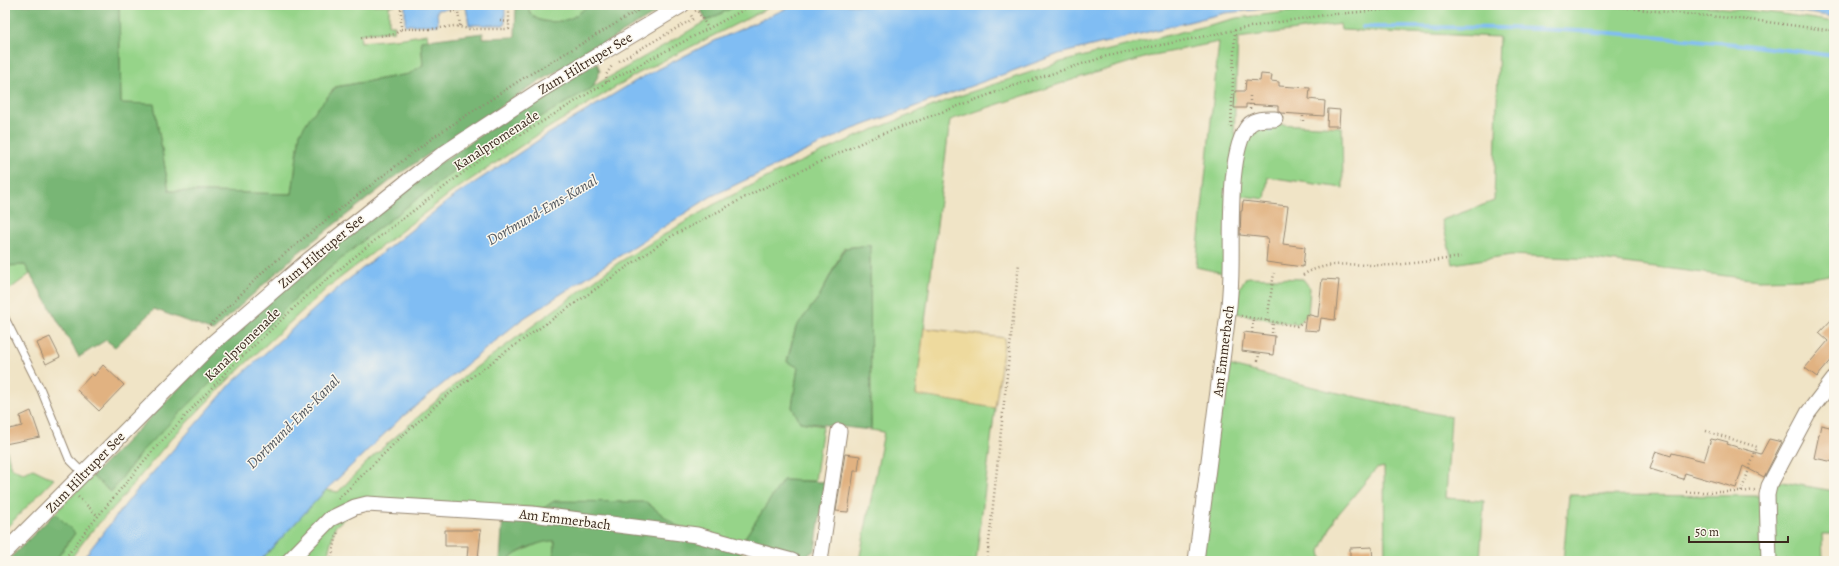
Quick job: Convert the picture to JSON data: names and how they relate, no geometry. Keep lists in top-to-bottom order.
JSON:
{
  "streets": {
    "street": ["Zum Hiltruper See", "Am Emmerbach"],
    "path": ["Kanalpromenade"]
  },
  "water": ["Dortmund-Ems-Kanal"],
  "scale_bar": "50 m"
}
